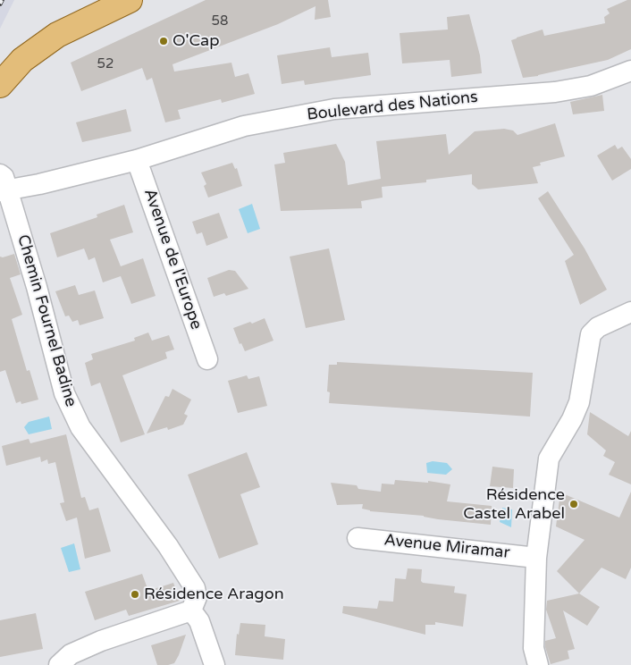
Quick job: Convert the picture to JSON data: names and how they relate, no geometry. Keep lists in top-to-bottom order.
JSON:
{
  "streets": {
    "street": [
      "Boulevard des Nations",
      "Avenue de l'Europe",
      "Chemin Fournel Badine",
      "Avenue Miramar"
    ]
  },
  "crossings": [
    ["Boulevard des Nations", "Avenue de l'Europe"],
    ["Boulevard des Nations", "Chemin Fournel Badine"]
  ],
  "places": ["O'Cap", "Résidence Castel Arabel", "Résidence Aragon"],
  "house_numbers": ["58", "52"]
}
